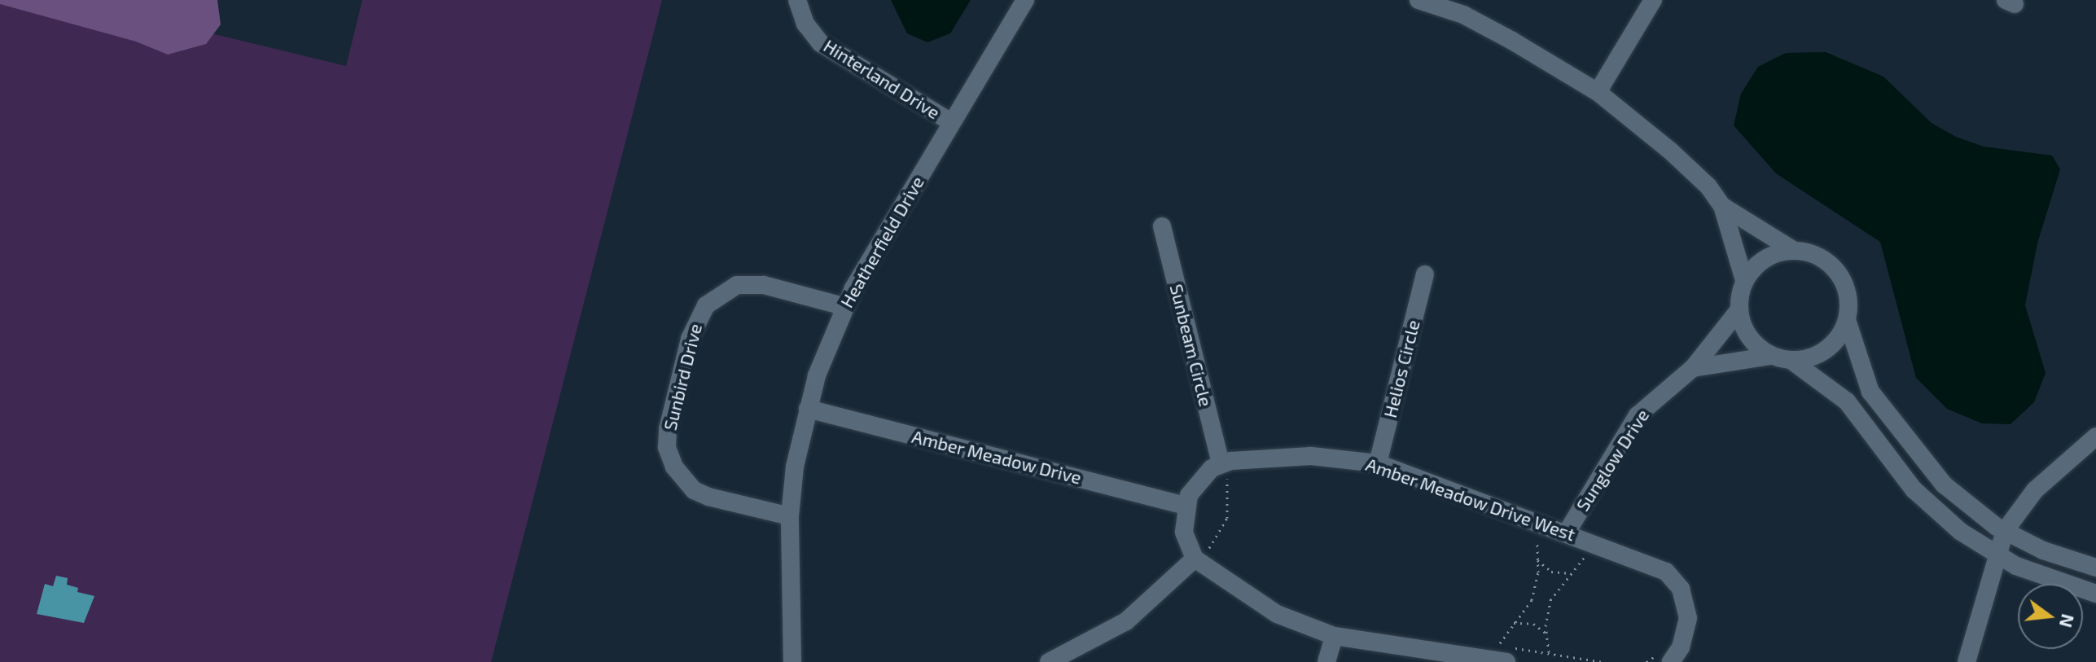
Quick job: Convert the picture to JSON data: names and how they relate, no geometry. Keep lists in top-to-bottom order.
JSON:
{
  "streets": {
    "street": [
      "Hinterland Drive",
      "Heatherfield Drive",
      "Sunbeam Circle",
      "Helios Circle",
      "Sunbird Drive",
      "Amber Meadow Drive",
      "Sunglow Drive",
      "Amber Meadow Drive West"
    ]
  },
  "crossings": [
    ["Hinterland Drive", "Heatherfield Drive"],
    ["Heatherfield Drive", "Sunbird Drive"],
    ["Heatherfield Drive", "Amber Meadow Drive"],
    ["Sunbeam Circle", "Amber Meadow Drive West"],
    ["Helios Circle", "Amber Meadow Drive West"],
    ["Sunglow Drive", "Amber Meadow Drive West"]
  ],
  "north": "right"
}
